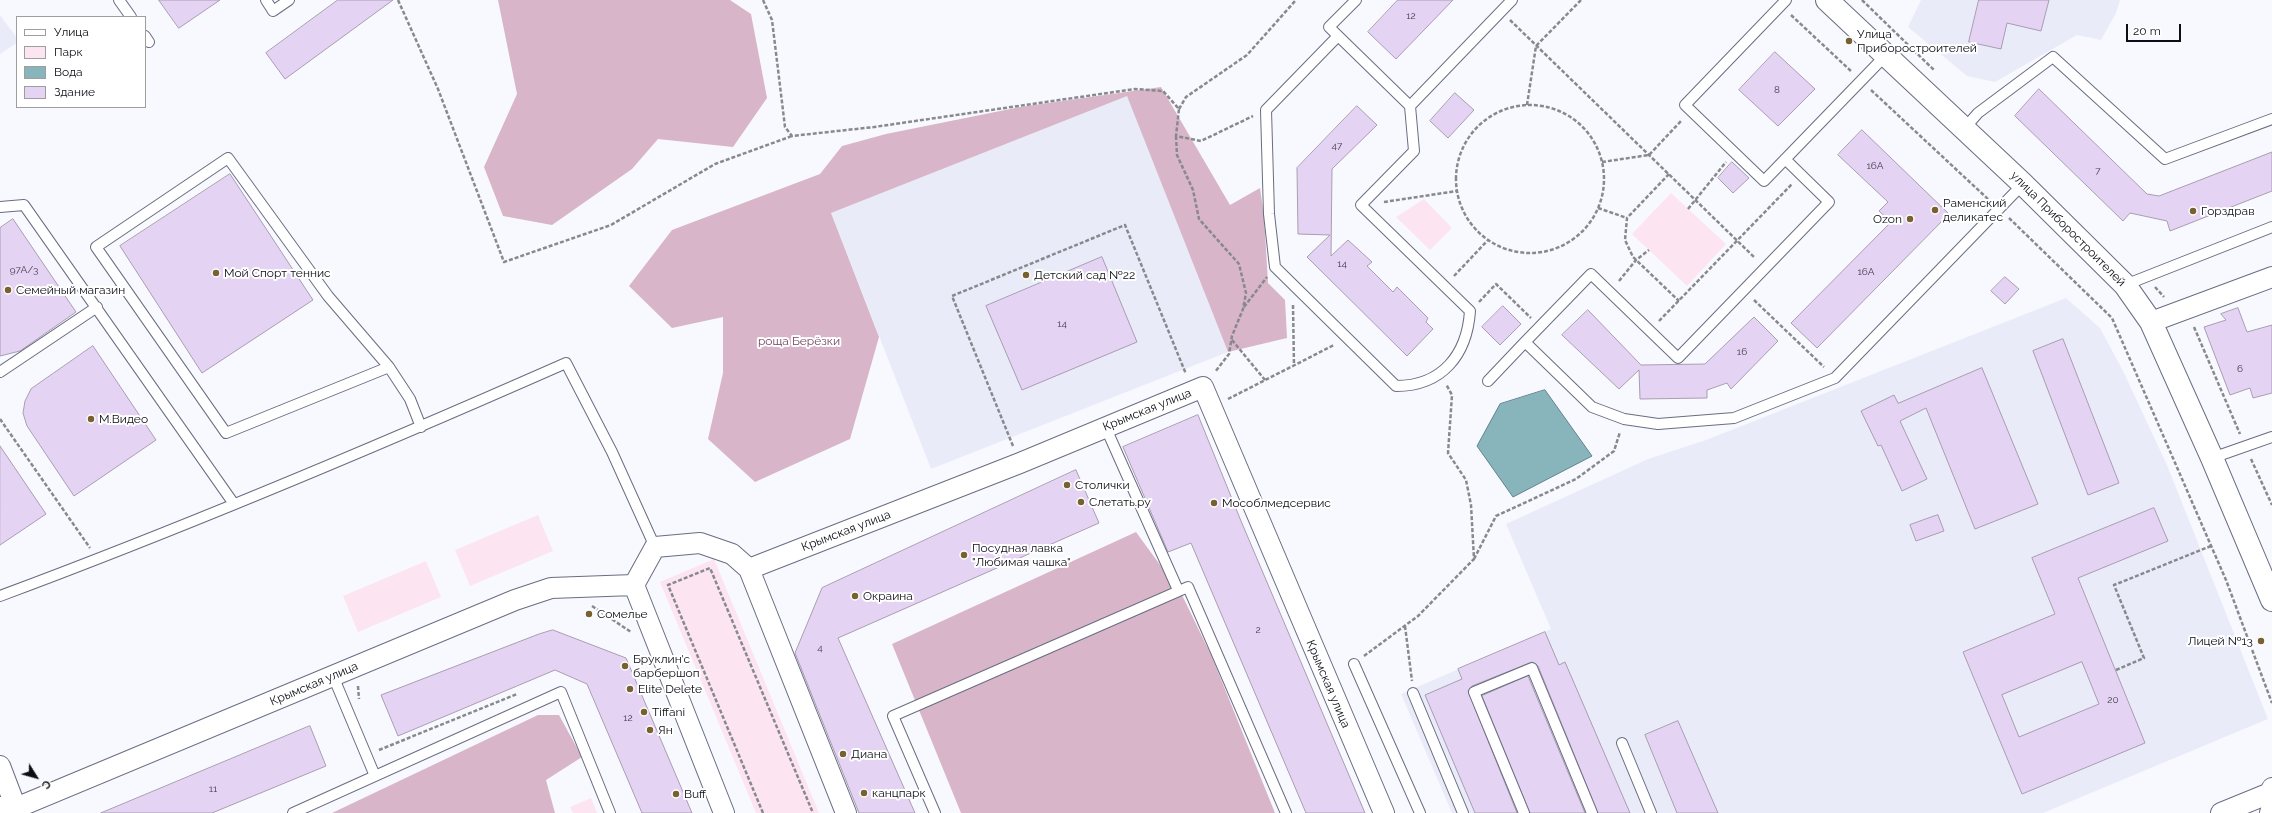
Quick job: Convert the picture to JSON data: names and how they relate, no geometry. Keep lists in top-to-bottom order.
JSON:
{
  "streets": {
    "street": ["улица Приборостроителей", "Крымская улица"]
  },
  "parks": ["роща Берёзки"],
  "places": [
    "Улица Приборостроителей",
    "Раменский деликатес",
    "Горздрав",
    "Ozon",
    "Мой Спорт теннис",
    "Детский сад №22",
    "Семейный магазин",
    "М.Видео",
    "Столички",
    "Слетать.ру",
    "Мособлмедсервис",
    "Посудная лавка \"Любимая чашка\"",
    "Окраина",
    "Сомелье",
    "Лицей №13",
    "Бруклин'с барбершоп",
    "Elite Delete",
    "Tiffani",
    "Ян",
    "Диана",
    "канцпарк",
    "Buff"
  ],
  "house_numbers": [
    "12",
    "8",
    "47",
    "16А",
    "7",
    "14",
    "97А/3",
    "16А",
    "14",
    "16",
    "6",
    "2",
    "4",
    "20",
    "12",
    "11"
  ],
  "legend": [
    "Улица",
    "Парк",
    "Вода",
    "Здание"
  ],
  "scale_bar": "20 m",
  "north": "bottom right"
}
